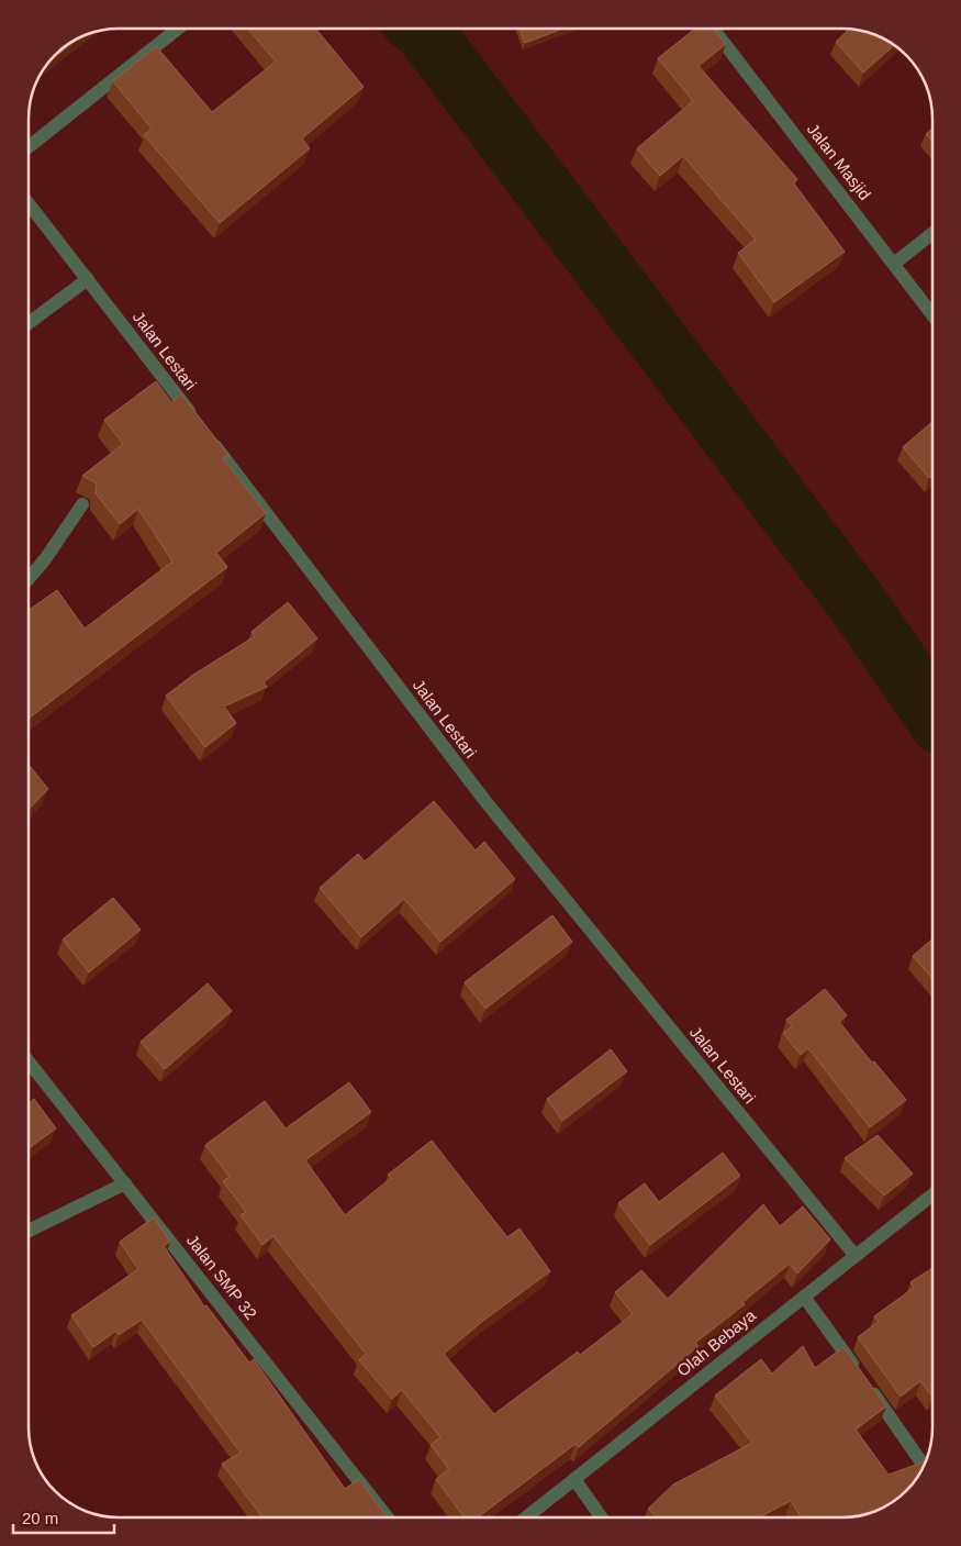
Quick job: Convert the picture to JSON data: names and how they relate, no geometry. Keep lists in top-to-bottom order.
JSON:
{
  "streets": {
    "street": [
      "Jalan Masjid",
      "Jalan Lestari",
      "Jalan SMP 32",
      "Olah Bebaya"
    ]
  },
  "crossings": [
    ["Jalan Lestari", "Olah Bebaya"]
  ],
  "scale_bar": "20 m"
}
